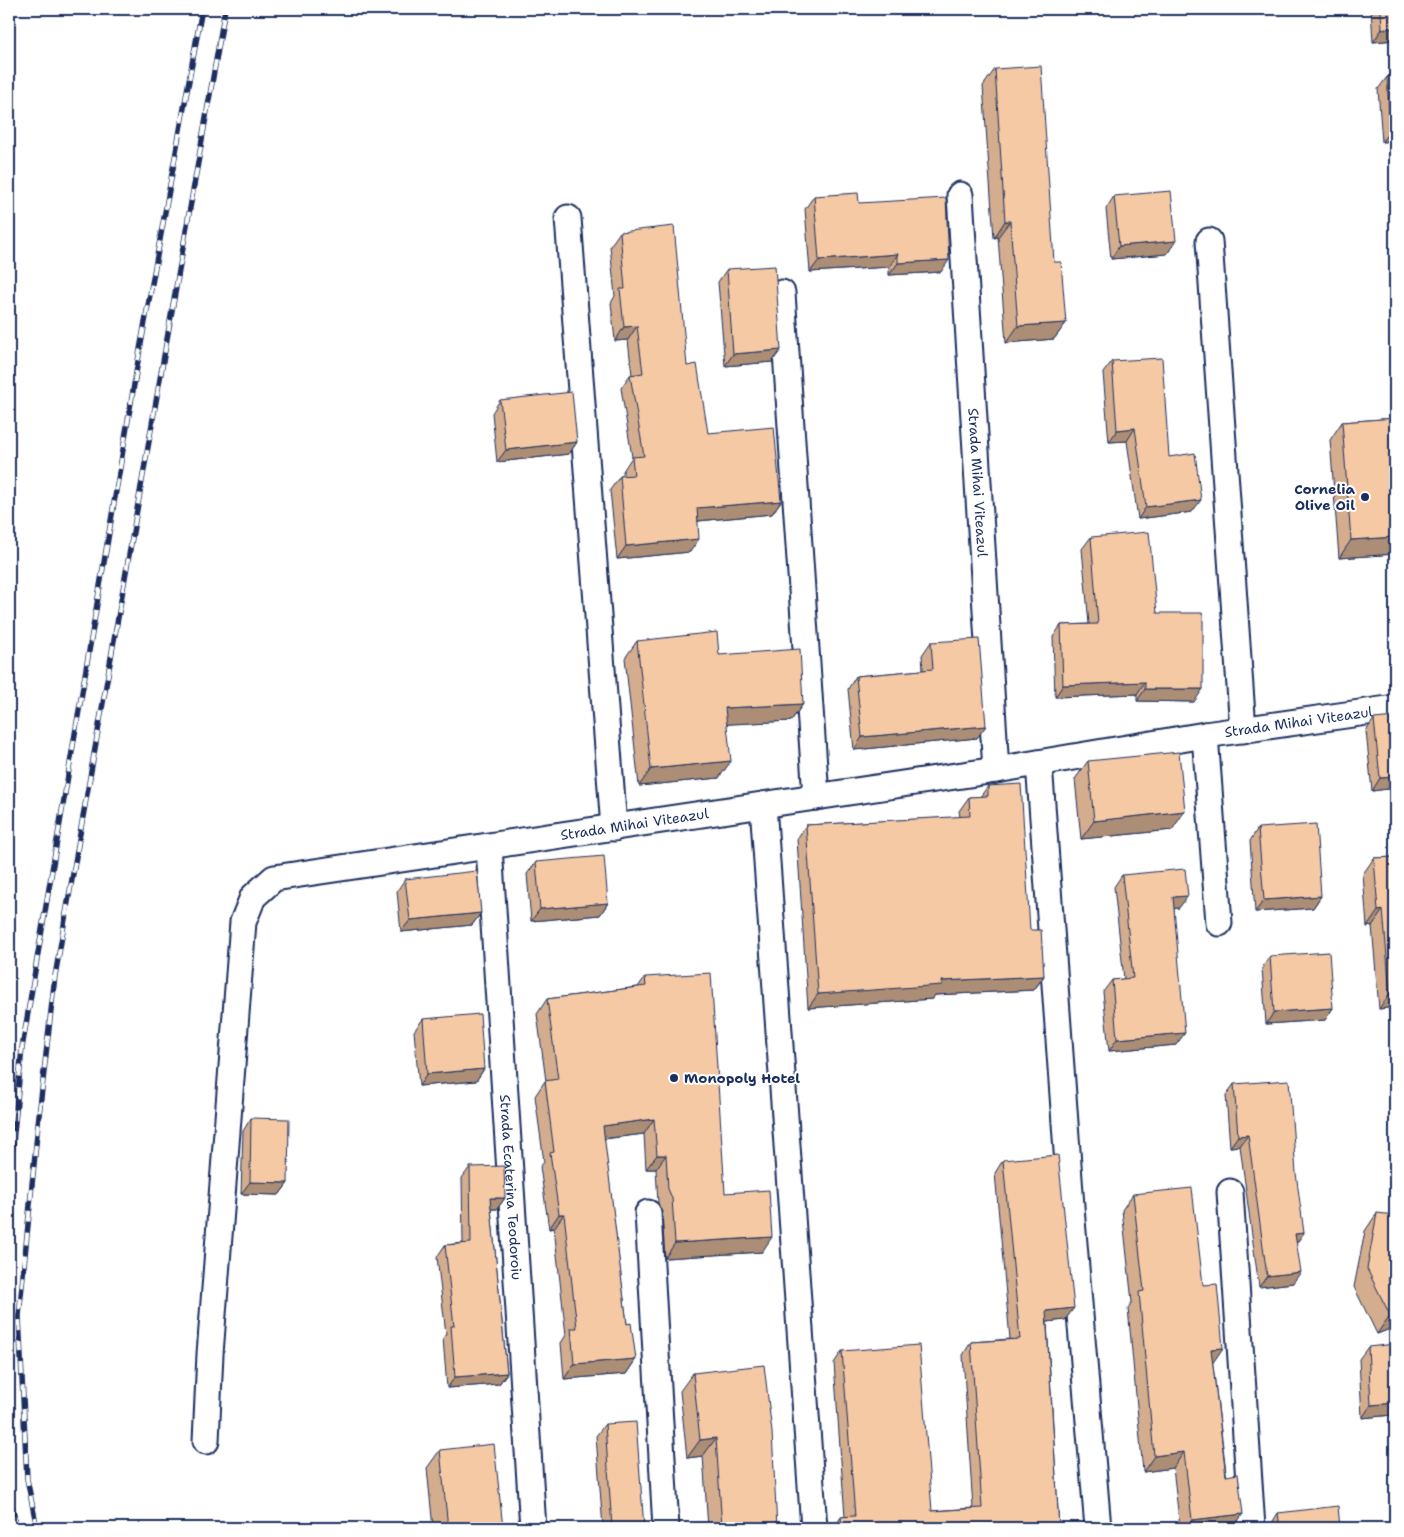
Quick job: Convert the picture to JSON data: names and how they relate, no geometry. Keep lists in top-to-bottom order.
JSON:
{
  "streets": {
    "street": ["Strada Mihai Viteazul", "Strada Ecaterina Teodoroiu"]
  },
  "crossings": [
    ["Strada Mihai Viteazul", "Strada Ecaterina Teodoroiu"]
  ],
  "places": ["Cornelia Olive Oil", "Monopoly Hotel"]
}
